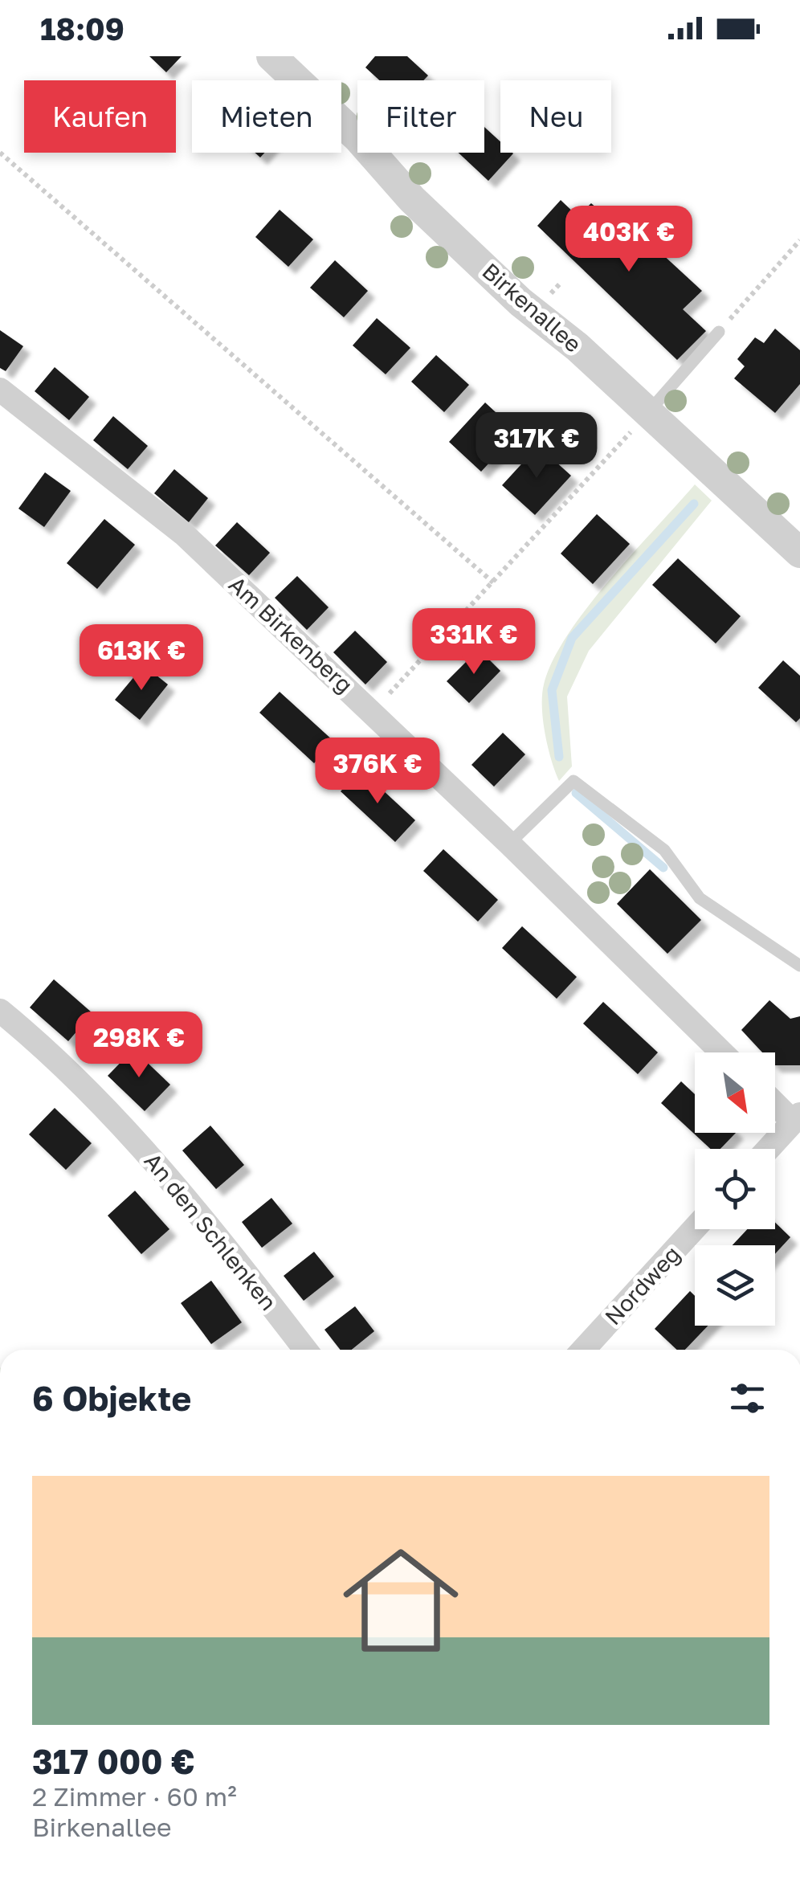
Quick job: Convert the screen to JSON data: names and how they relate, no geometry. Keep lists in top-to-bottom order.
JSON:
{
  "streets": {
    "street": [
      "Birkenallee",
      "Am Birkenberg",
      "An den Schlenken",
      "Nordweg"
    ]
  },
  "north": "bottom right",
  "page": {
    "status": "18:09",
    "chip": [
      "Kaufen",
      "Mieten",
      "Filter",
      "Neu"
    ],
    "price": [
      "403K €",
      "317K €",
      "331K €",
      "613K €",
      "376K €",
      "298K €"
    ],
    "heading": "6 Objekte",
    "list": [
      {
        "name": "317 000 €",
        "note": "2 Zimmer · 60 m² · Birkenallee"
      }
    ]
  }
}
